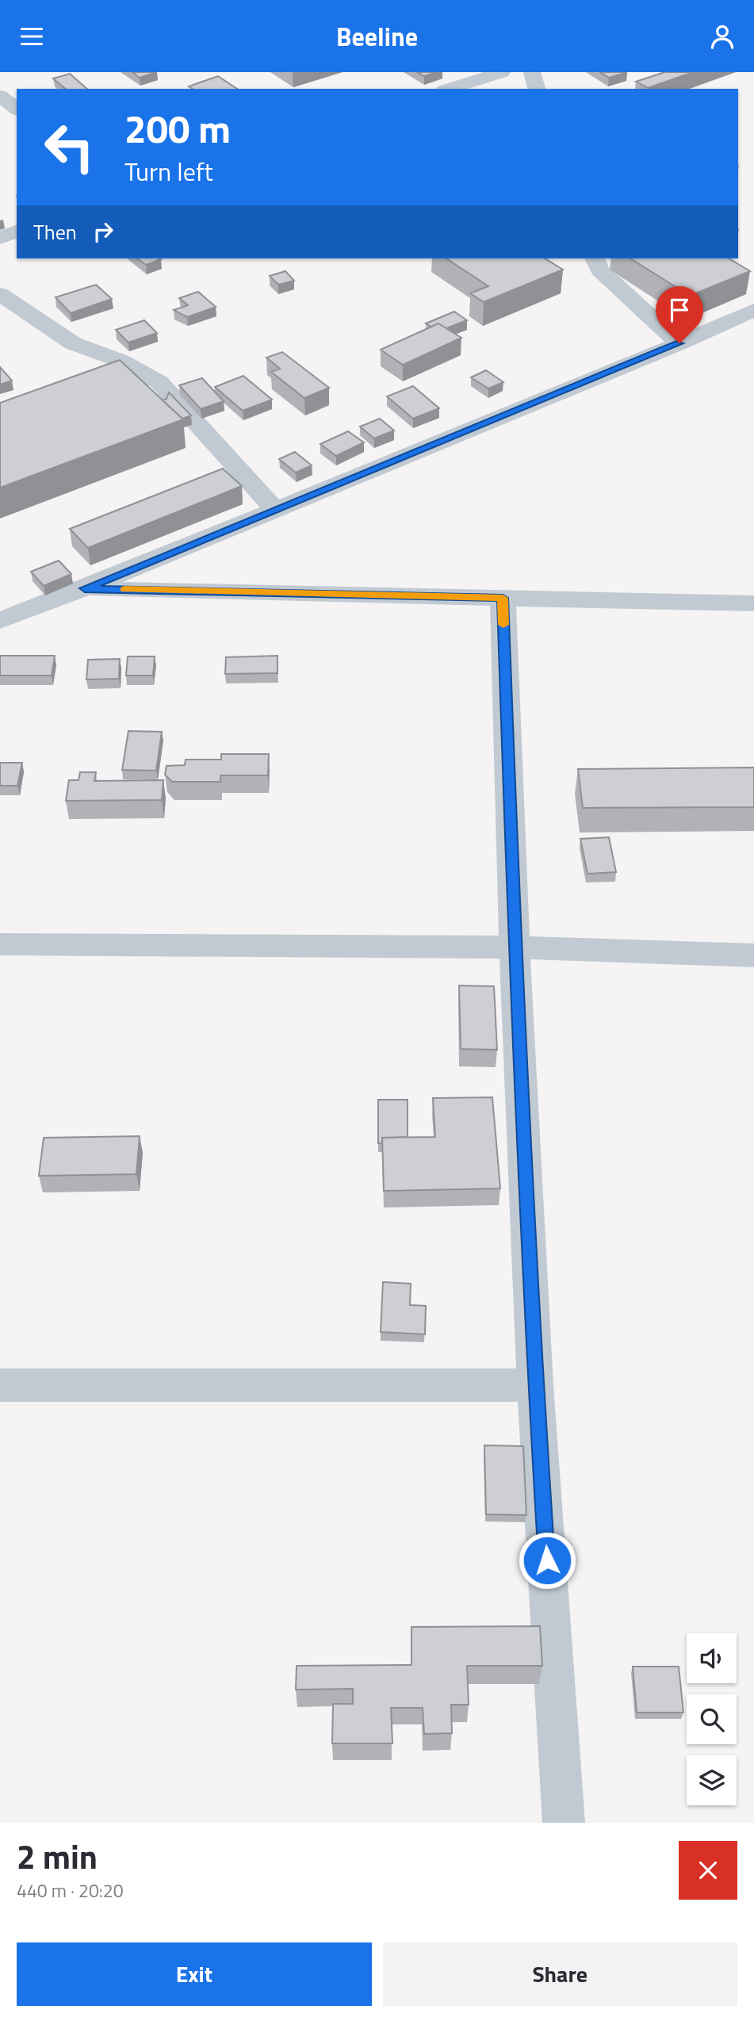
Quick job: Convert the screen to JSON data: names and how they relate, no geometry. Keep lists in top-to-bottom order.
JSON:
{
  "page": {
    "header": "Beeline",
    "turn": ["200 m", "Turn left"],
    "then": "Then",
    "heading": ["2 min", "440 m · 20:20"],
    "buttons": ["Exit", "Share"]
  }
}
